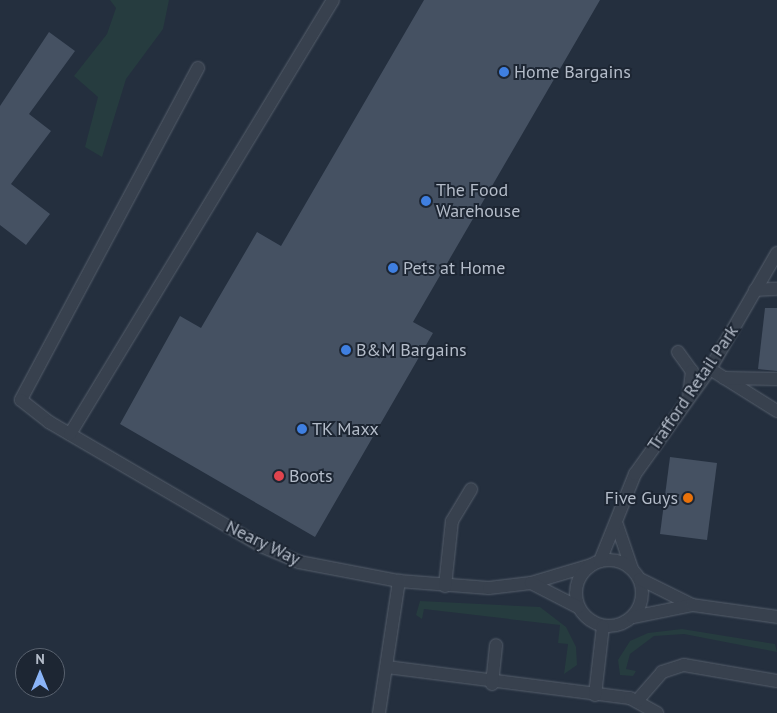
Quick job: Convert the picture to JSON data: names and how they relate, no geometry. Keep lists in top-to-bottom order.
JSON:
{
  "streets": {
    "lane": ["Trafford Retail Park", "Neary Way"]
  },
  "crossings": [
    ["Trafford Retail Park", "Neary Way"]
  ],
  "places": [
    "Home Bargains",
    "The Food Warehouse",
    "Pets at Home",
    "B&M Bargains",
    "TK Maxx",
    "Boots",
    "Five Guys"
  ],
  "north": "top"
}
